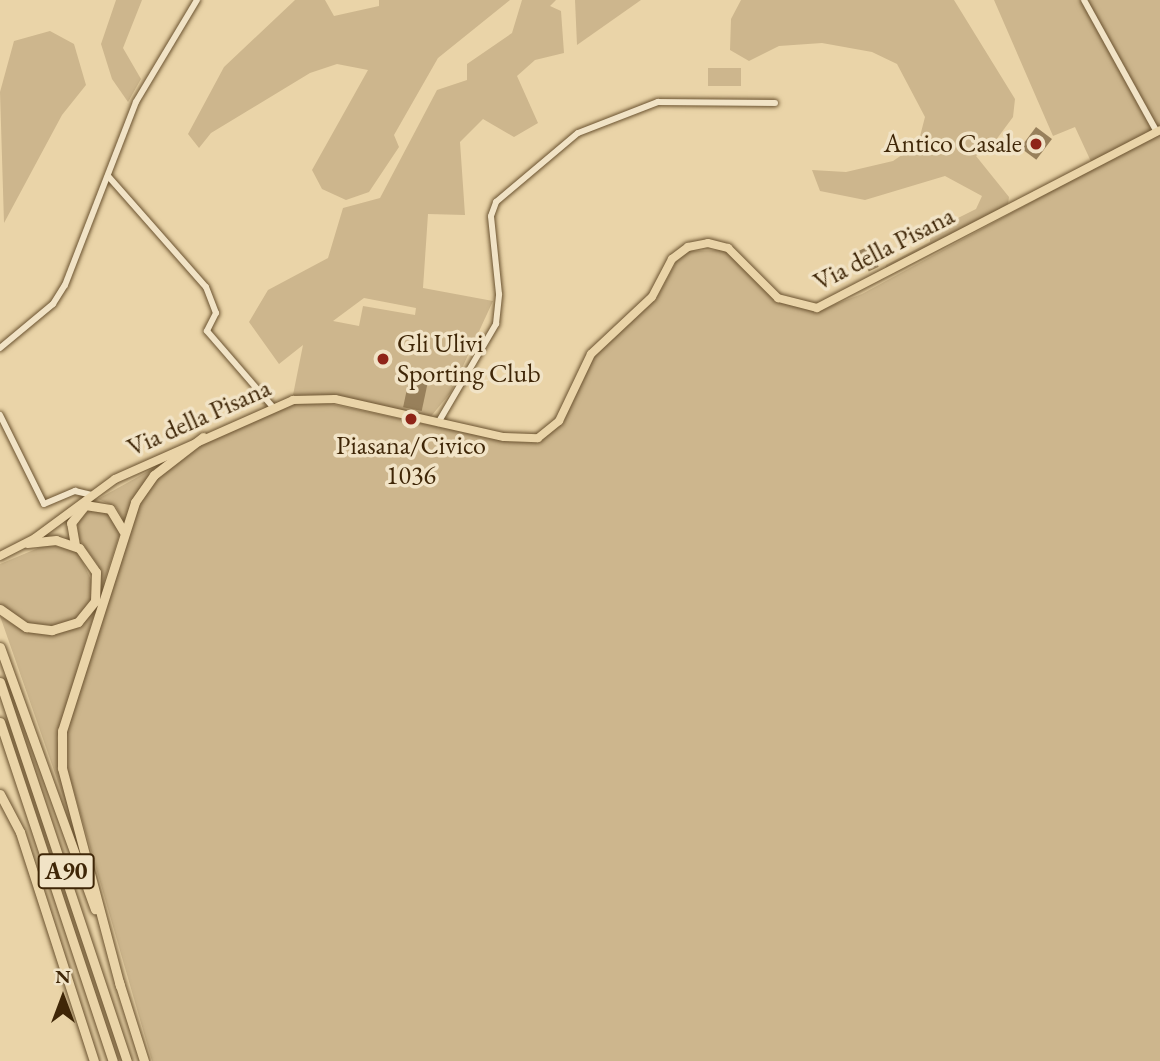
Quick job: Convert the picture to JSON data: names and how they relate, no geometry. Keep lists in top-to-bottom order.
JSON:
{
  "streets": {
    "highway": ["A90"],
    "main road": ["Via della Pisana"]
  },
  "places": ["Antico Casale", "Gli Ulivi Sporting Club", "Piasana/Civico 1036"],
  "north": "top"
}
